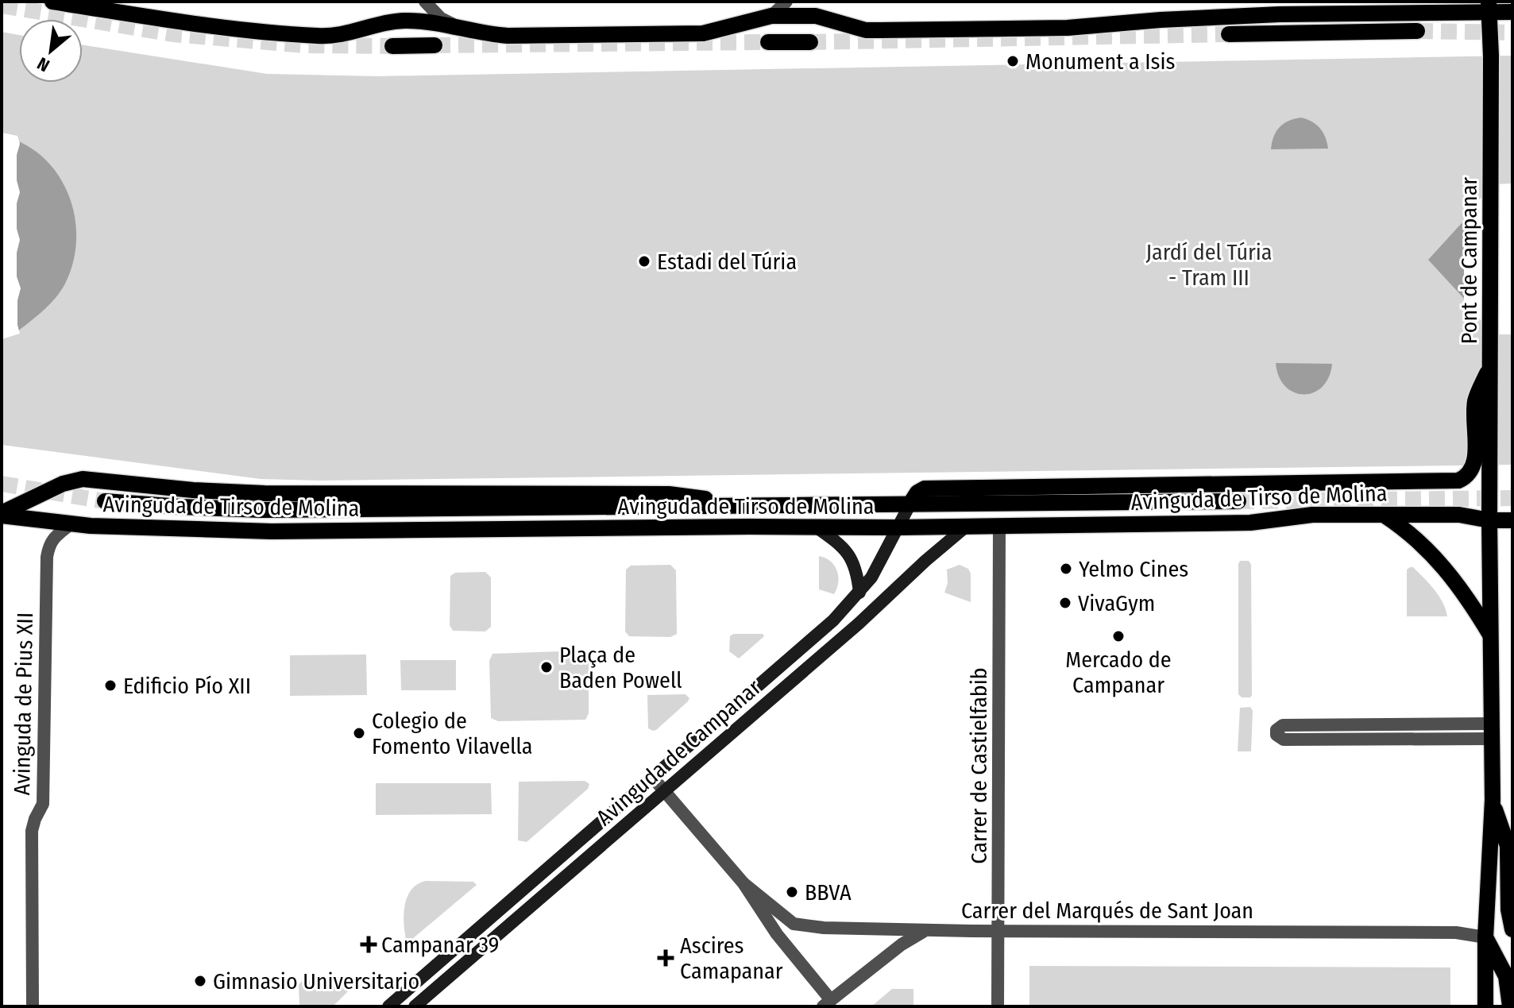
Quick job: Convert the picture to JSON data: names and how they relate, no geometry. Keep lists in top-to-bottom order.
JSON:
{
  "streets": {
    "main road": ["Pont de Campanar", "Avinguda de Tirso de Molina", "Avinguda de Campanar"],
    "street": ["Avinguda de Pius XII", "Carrer de Castielfabib", "Carrer del Marqués de Sant Joan"]
  },
  "crossings": [
    ["Pont de Campanar", "Avinguda de Tirso de Molina"],
    ["Avinguda de Tirso de Molina", "Avinguda de Pius XII"],
    ["Avinguda de Tirso de Molina", "Avinguda de Campanar"],
    ["Avinguda de Tirso de Molina", "Carrer de Castielfabib"],
    ["Avinguda de Campanar", "Carrer del Marqués de Sant Joan"],
    ["Carrer de Castielfabib", "Carrer del Marqués de Sant Joan"]
  ],
  "parks": ["Jardí del Túria - Tram III"],
  "places": {
    "other": [
      "Monument a Isis",
      "Estadi del Túria",
      "Yelmo Cines",
      "VivaGym",
      "Mercado de Campanar",
      "Plaça de Baden Powell",
      "Edificio Pío XII",
      "Colegio de Fomento Vilavella",
      "BBVA",
      "Gimnasio Universitario"
    ],
    "health": ["Campanar 39", "Ascires Camapanar"]
  },
  "north": "bottom left"
}
